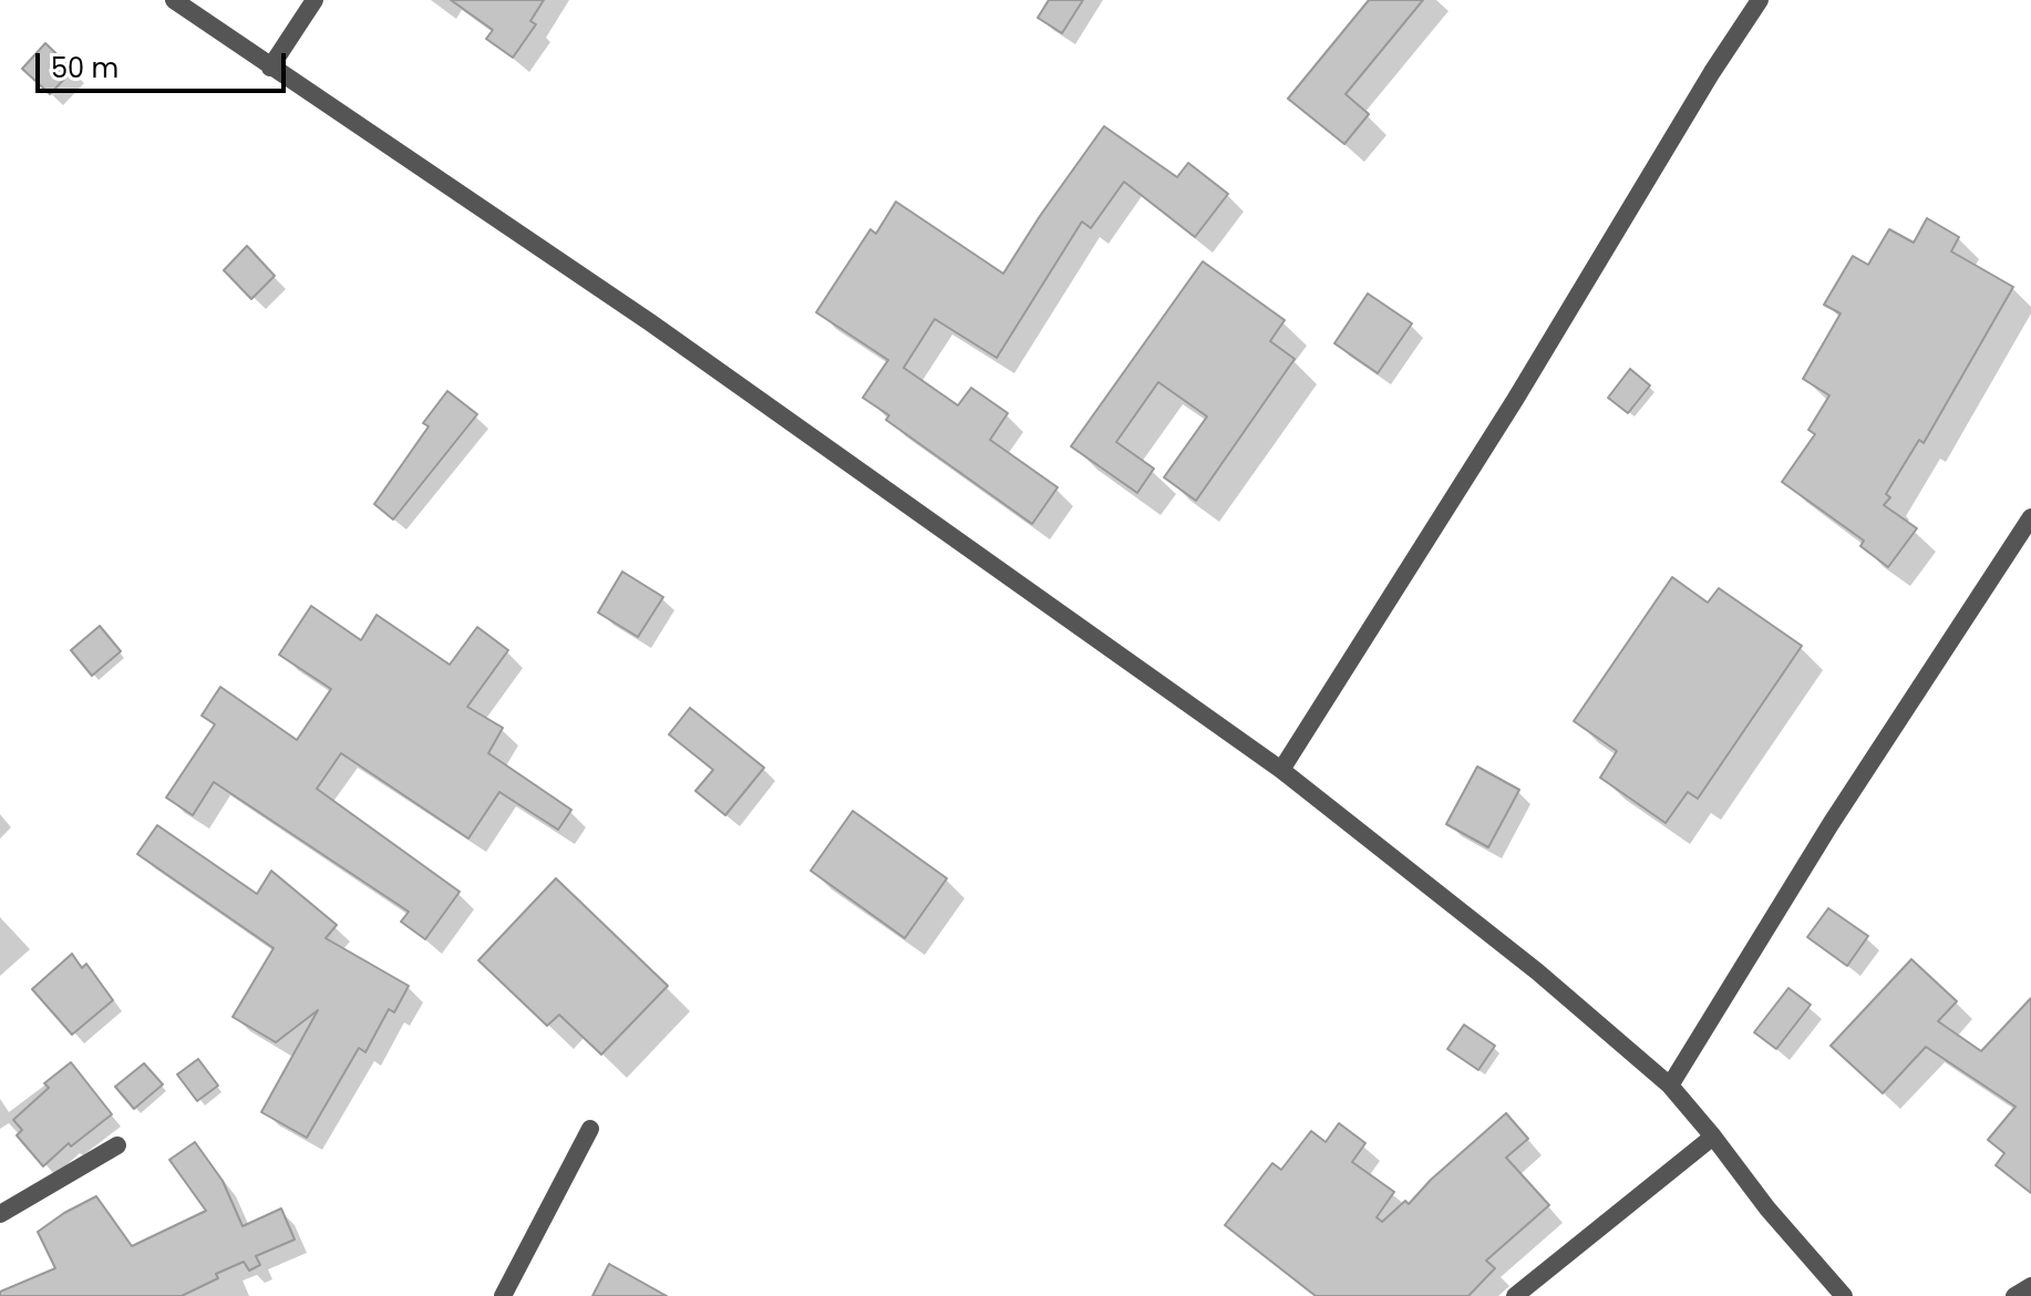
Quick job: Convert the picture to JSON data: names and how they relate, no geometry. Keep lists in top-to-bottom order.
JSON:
{
  "scale_bar": "50 m"
}
